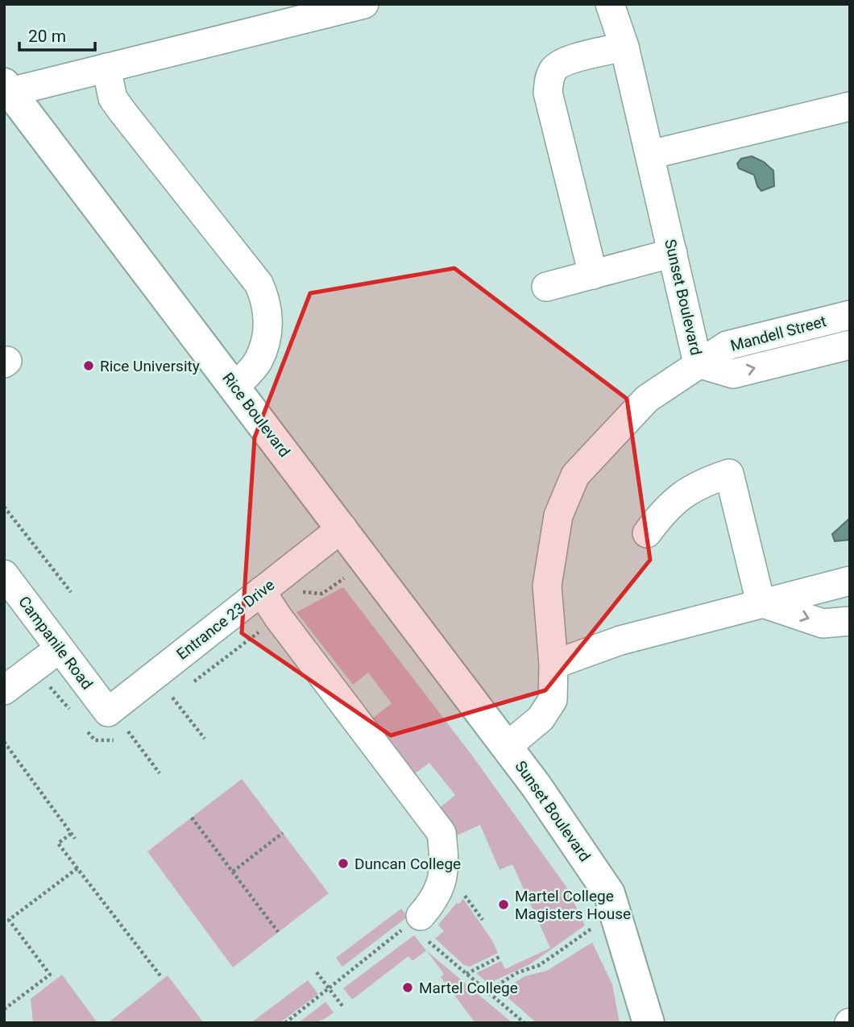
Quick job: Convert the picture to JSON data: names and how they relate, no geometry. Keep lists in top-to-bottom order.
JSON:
{
  "streets": {
    "main road": ["Sunset Boulevard", "Rice Boulevard"],
    "street": ["Mandell Street", "Entrance 23 Drive", "Campanile Road"]
  },
  "crossings": [
    ["Sunset Boulevard", "Mandell Street"],
    ["Sunset Boulevard", "Rice Boulevard"],
    ["Rice Boulevard", "Entrance 23 Drive"],
    ["Entrance 23 Drive", "Campanile Road"]
  ],
  "places": [
    "Rice University",
    "Duncan College",
    "Martel College Magisters House",
    "Martel College"
  ],
  "scale_bar": "20 m"
}
